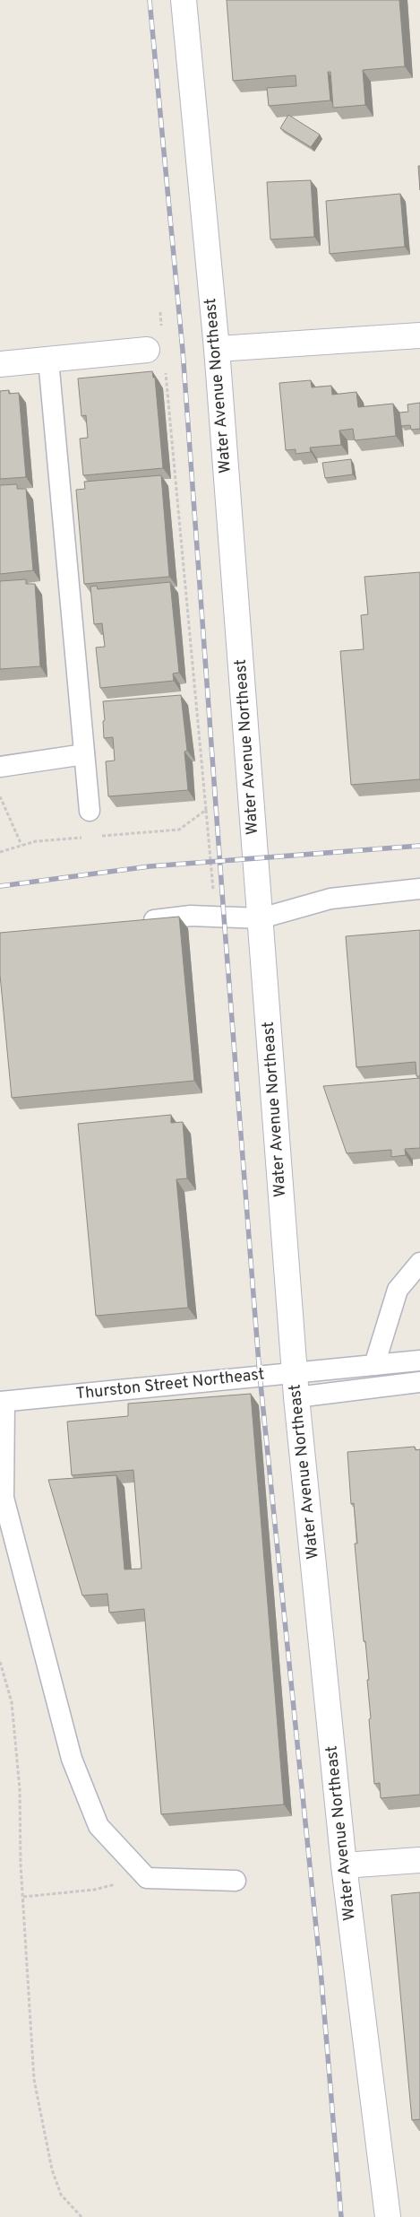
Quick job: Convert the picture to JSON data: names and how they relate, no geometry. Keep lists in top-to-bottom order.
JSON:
{
  "streets": {
    "street": ["Water Avenue Northeast"],
    "lane": ["Thurston Street Northeast"]
  },
  "crossings": [
    ["Water Avenue Northeast", "Thurston Street Northeast"]
  ]
}
